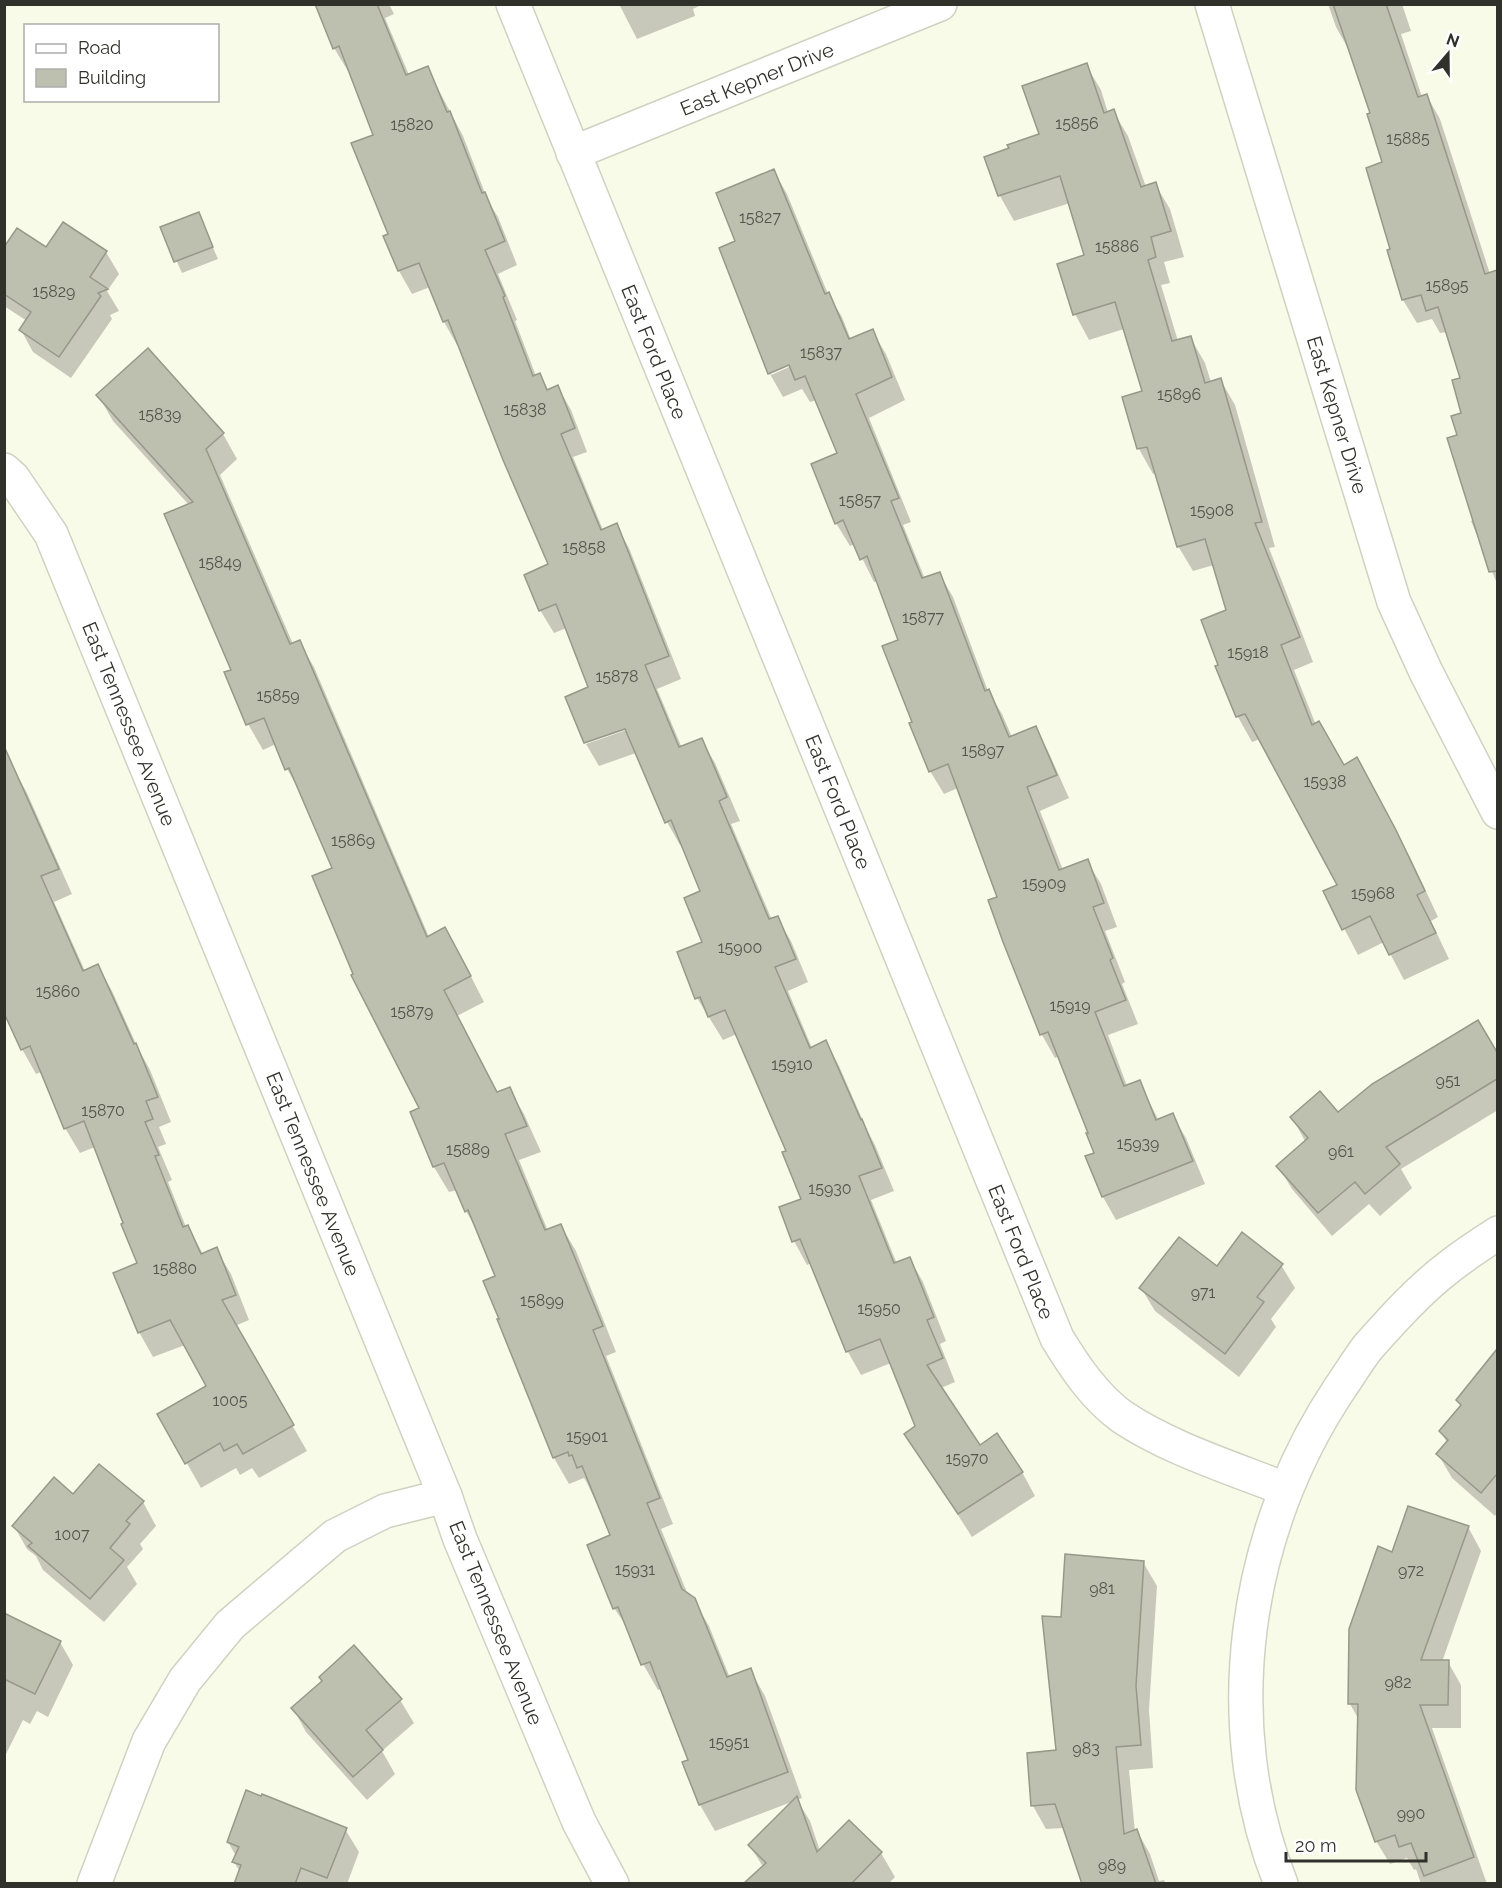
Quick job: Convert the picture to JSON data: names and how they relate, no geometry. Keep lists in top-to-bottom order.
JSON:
{
  "streets": {
    "street": ["East Kepner Drive", "East Ford Place", "East Tennessee Avenue"]
  },
  "crossings": [
    ["East Kepner Drive", "East Ford Place"]
  ],
  "house_numbers": [
    "15856",
    "15820",
    "15885",
    "15827",
    "15886",
    "15895",
    "15829",
    "15837",
    "15896",
    "15838",
    "15839",
    "15857",
    "15908",
    "15858",
    "15849",
    "15877",
    "15918",
    "15878",
    "15859",
    "15897",
    "15938",
    "15869",
    "15909",
    "15968",
    "15900",
    "15860",
    "15919",
    "15879",
    "15910",
    "951",
    "15870",
    "15939",
    "15889",
    "961",
    "15930",
    "15880",
    "971",
    "15899",
    "15950",
    "1005",
    "15901",
    "15970",
    "1007",
    "15931",
    "972",
    "981",
    "982",
    "15951",
    "983",
    "990",
    "989"
  ],
  "legend": ["Road", "Building"],
  "scale_bar": "20 m",
  "north": "top"
}
